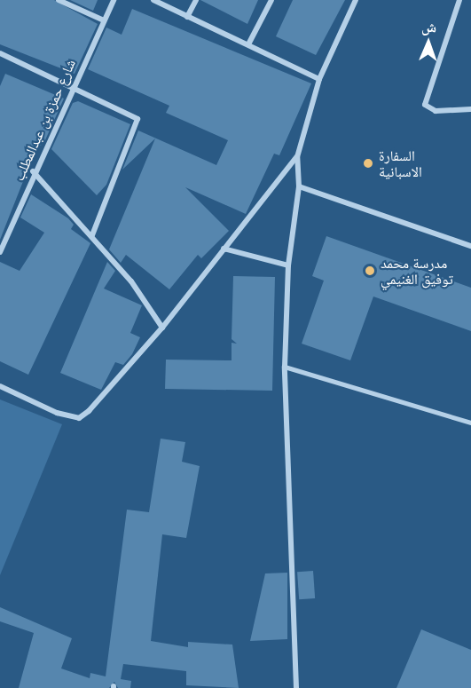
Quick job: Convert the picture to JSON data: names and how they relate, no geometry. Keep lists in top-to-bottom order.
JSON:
{
  "streets": {
    "street": ["شارع حمزة بن عبدالمطلب"]
  },
  "places": ["السفارة الاسبانية", "مدرسة محمد توفيق الغنيمي"],
  "north": "top"
}
